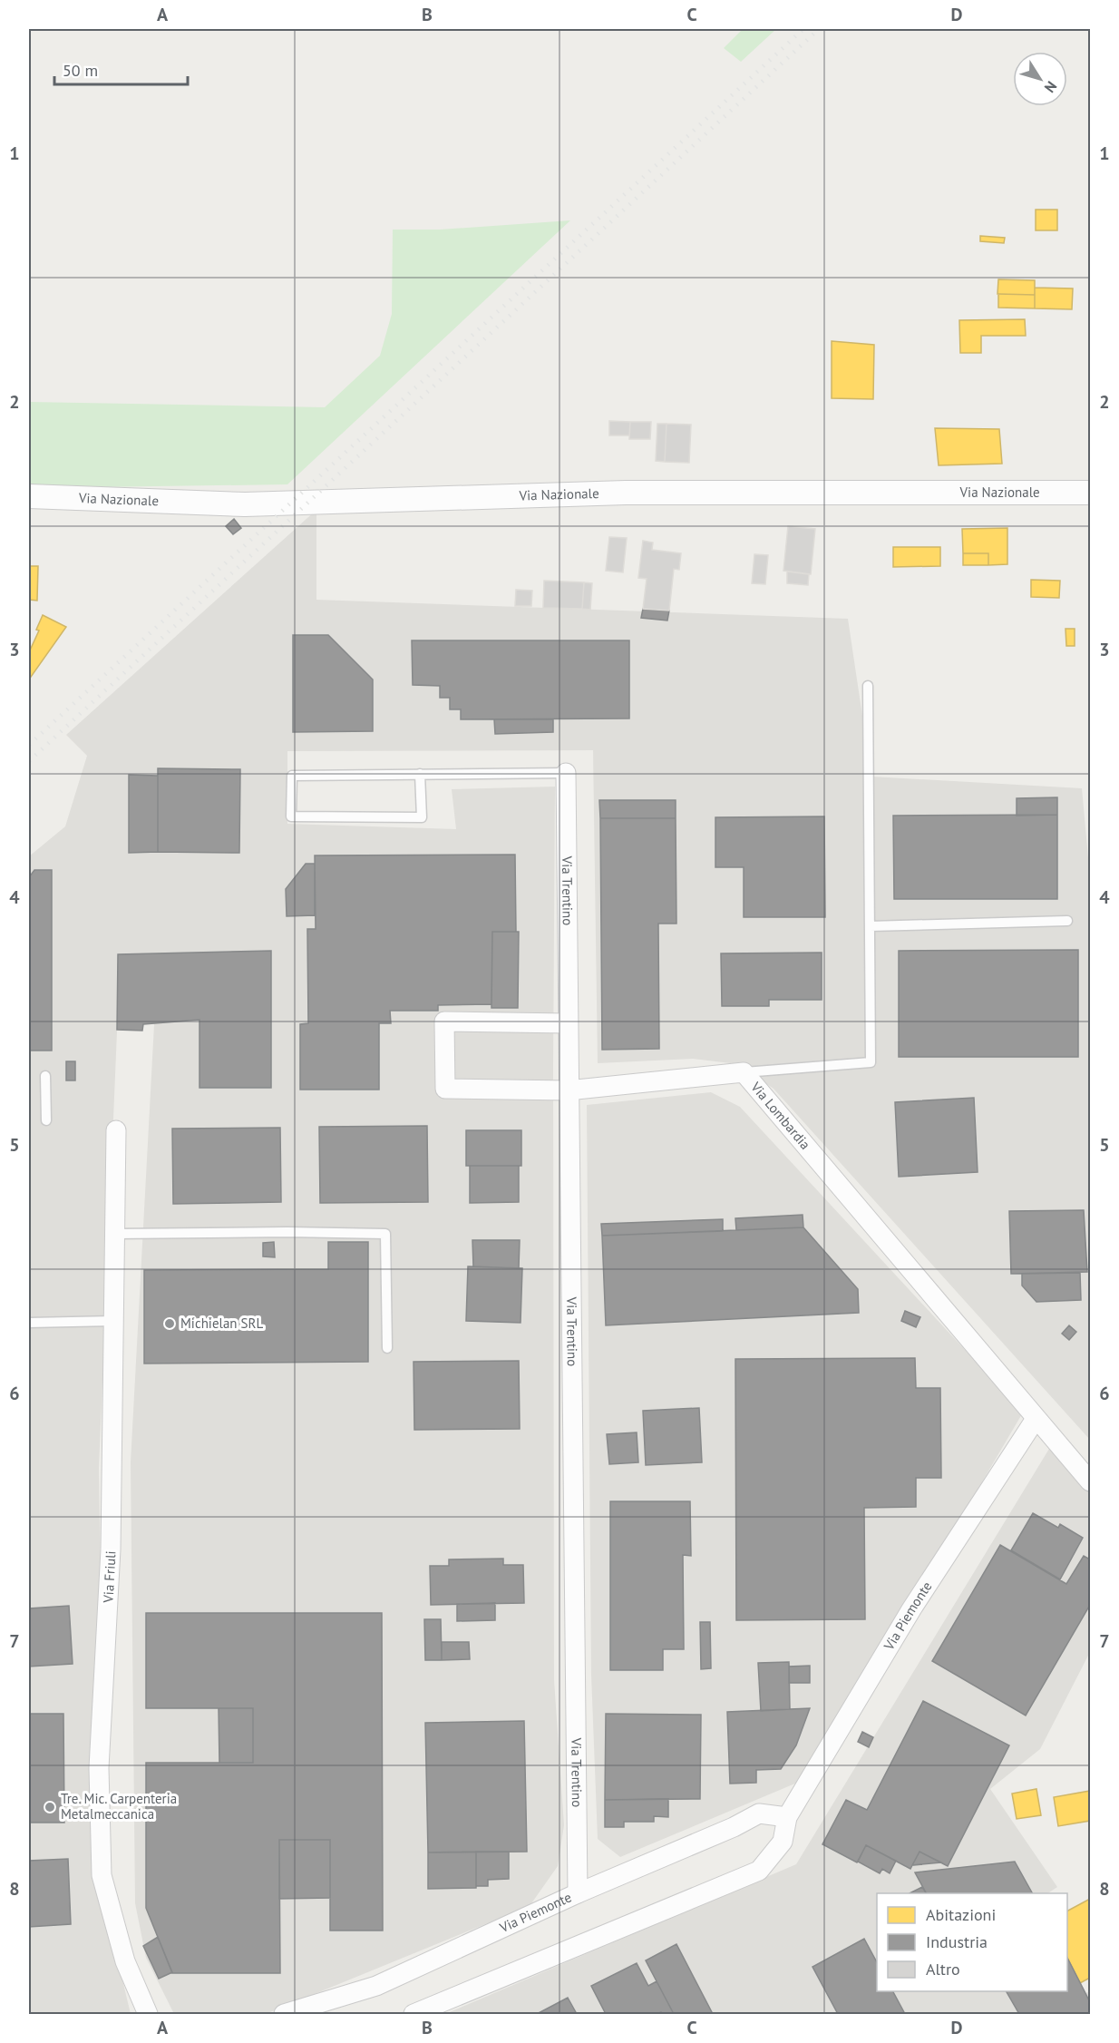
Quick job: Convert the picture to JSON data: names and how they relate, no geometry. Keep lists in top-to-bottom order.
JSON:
{
  "streets": {
    "street": [
      "Via Nazionale",
      "Via Trentino",
      "Via Lombardia",
      "Via Friuli",
      "Via Piemonte"
    ]
  },
  "crossings": [
    ["Via Trentino", "Via Lombardia"],
    ["Via Trentino", "Via Piemonte"],
    ["Via Lombardia", "Via Piemonte"]
  ],
  "places": ["Michielan SRL", "Tre. Mic. Carpenteria Metalmeccanica"],
  "legend": ["Abitazioni", "Industria", "Altro"],
  "scale_bar": "50 m",
  "north": "bottom right",
  "grid": {
    "columns": [
      "A",
      "B",
      "C",
      "D"
    ],
    "rows": [
      "1",
      "2",
      "3",
      "4",
      "5",
      "6",
      "7",
      "8"
    ]
  }
}
